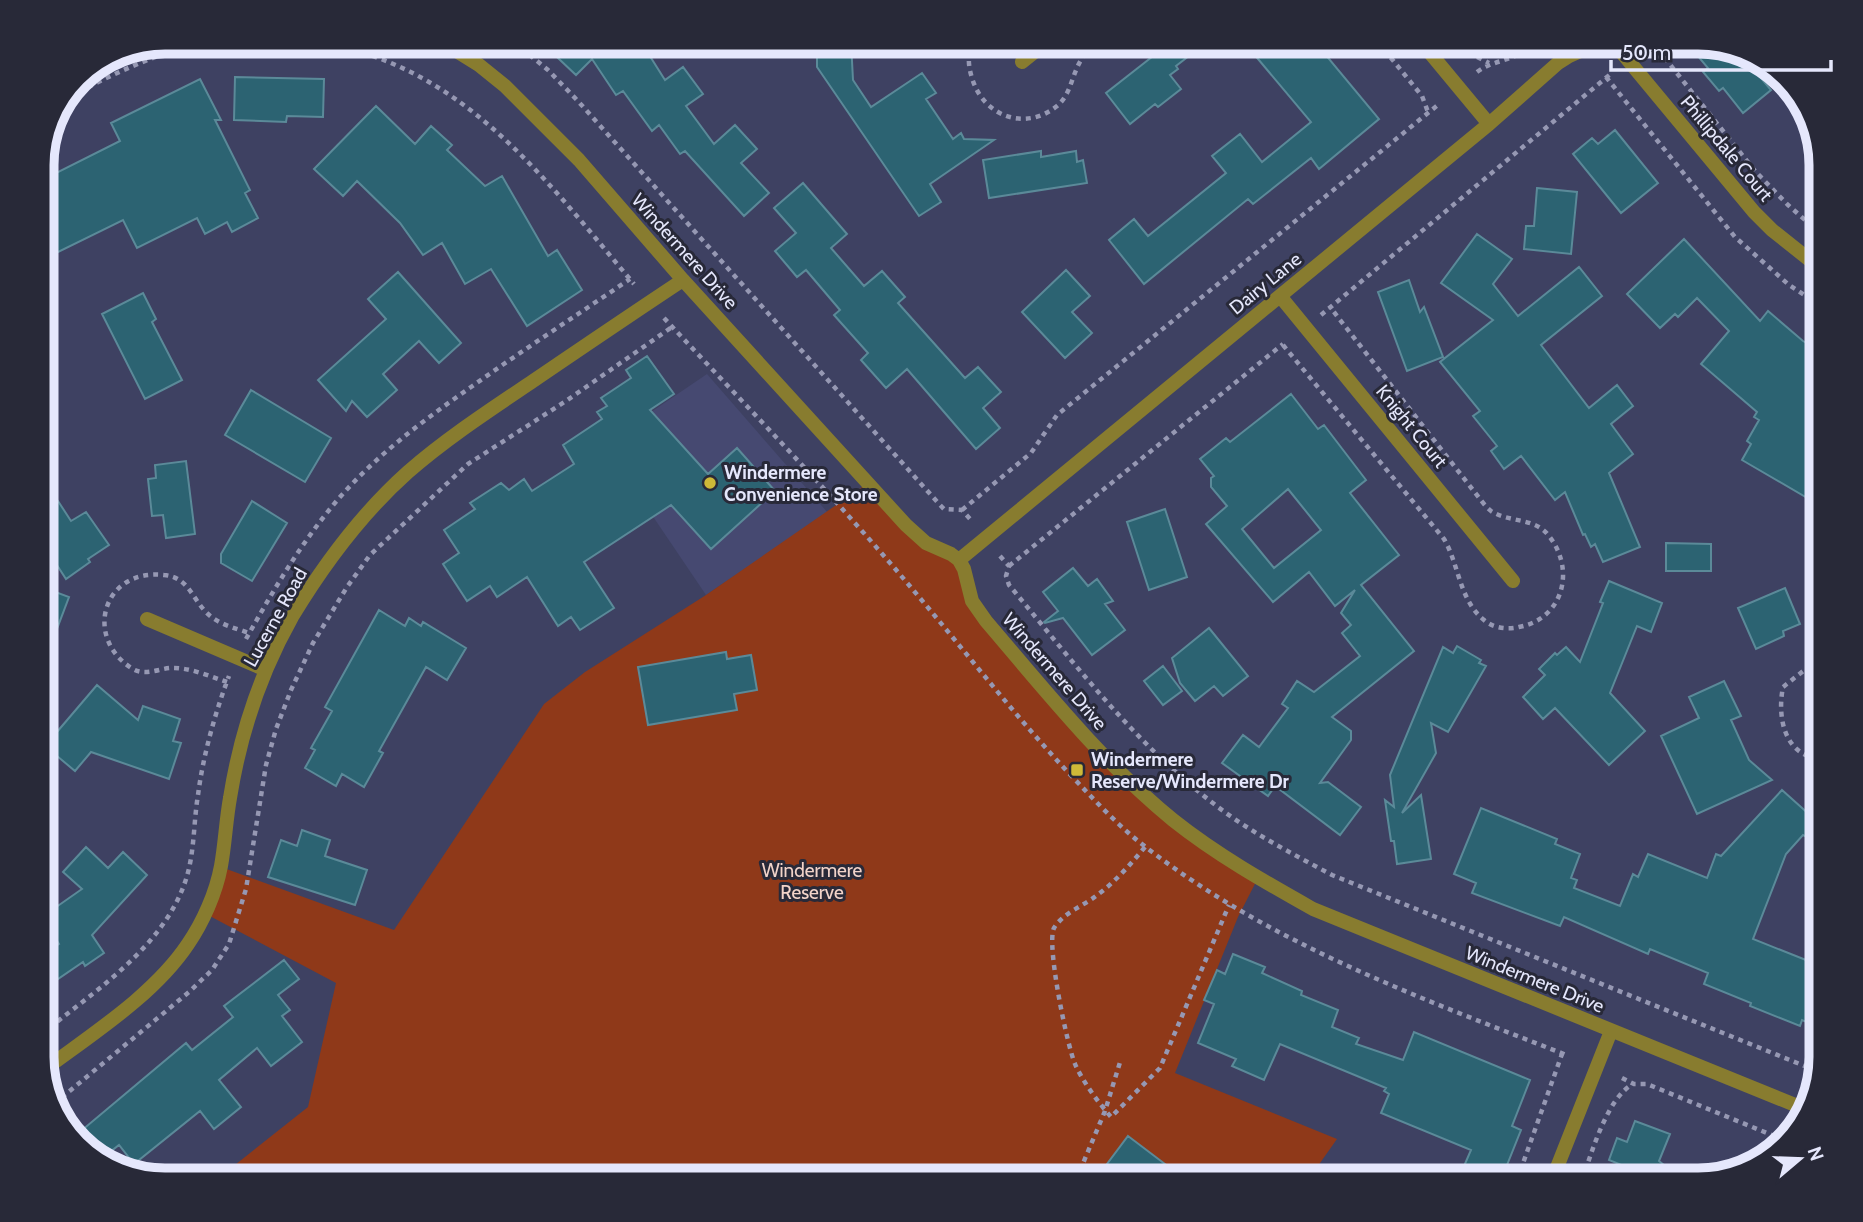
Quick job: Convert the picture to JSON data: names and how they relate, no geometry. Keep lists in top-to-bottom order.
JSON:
{
  "streets": {
    "street": [
      "Phillipdale Court",
      "Windermere Drive",
      "Dairy Lane",
      "Knight Court",
      "Lucerne Road"
    ]
  },
  "crossings": [
    ["Windermere Drive", "Dairy Lane"],
    ["Windermere Drive", "Lucerne Road"],
    ["Dairy Lane", "Knight Court"]
  ],
  "parks": ["Windermere Reserve"],
  "places": {
    "other": ["Windermere Convenience Store"],
    "transit": ["Windermere Reserve/Windermere Dr"]
  },
  "scale_bar": "50 m",
  "north": "right"
}
